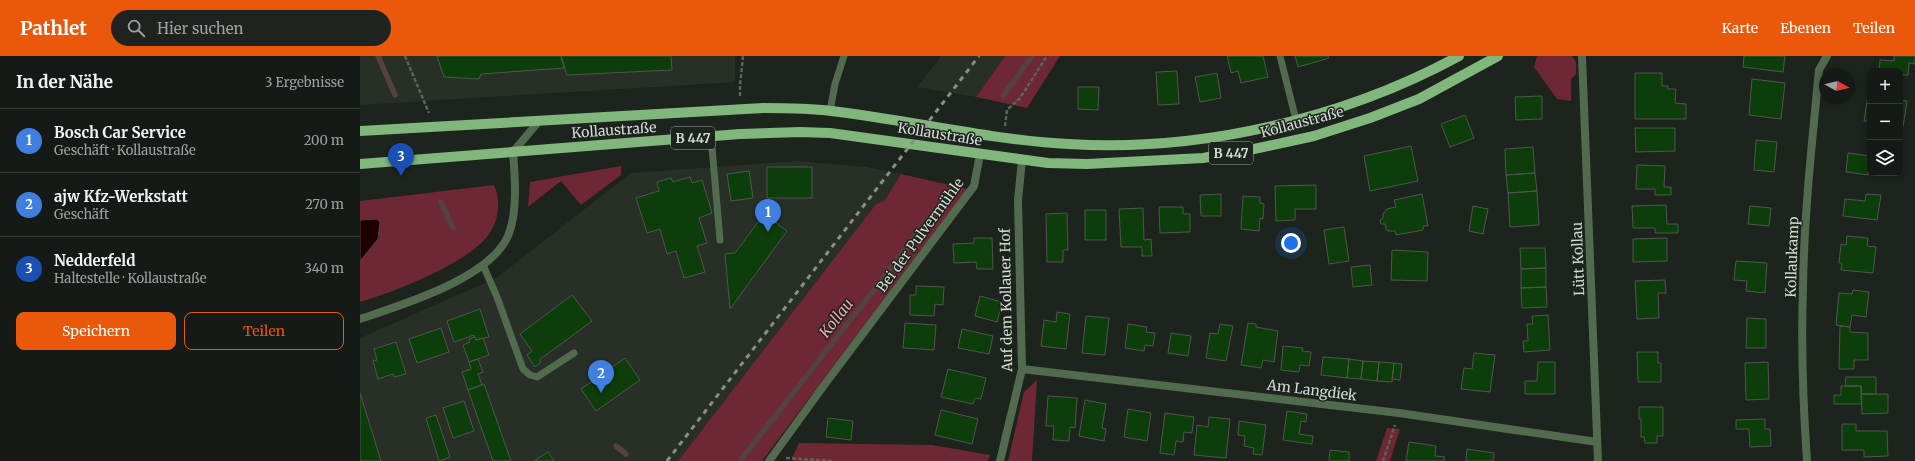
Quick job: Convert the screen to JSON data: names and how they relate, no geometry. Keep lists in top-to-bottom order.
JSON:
{
  "streets": {
    "main road": ["Kollaustraße", "B 447"],
    "street": [
      "Bei der Pulvermühle",
      "Kollaukamp",
      "Lütt Kollau",
      "Auf dem Kollauer Hof",
      "Am Langdiek"
    ]
  },
  "crossings": [
    ["Kollaustraße", "Bei der Pulvermühle"],
    ["Kollaustraße", "Auf dem Kollauer Hof"],
    ["Lütt Kollau", "Am Langdiek"],
    ["Auf dem Kollauer Hof", "Am Langdiek"]
  ],
  "water": ["Kollau"],
  "north": "right",
  "page": {
    "header": "Pathlet",
    "search": "Hier suchen",
    "nav": ["Karte", "Ebenen", "Teilen"],
    "heading": ["In der Nähe", "3 Ergebnisse"],
    "map_buttons": ["+", "−"],
    "list": [
      {
        "mark": "1",
        "name": "Bosch Car Service",
        "note": "Geschäft · Kollaustraße",
        "value": "200 m"
      },
      {
        "mark": "2",
        "name": "ajw Kfz-Werkstatt",
        "note": "Geschäft",
        "value": "270 m"
      },
      {
        "mark": "3",
        "name": "Nedderfeld",
        "note": "Haltestelle · Kollaustraße",
        "value": "340 m"
      }
    ],
    "pins": ["3", "1", "2"],
    "buttons": ["Speichern", "Teilen"]
  }
}
